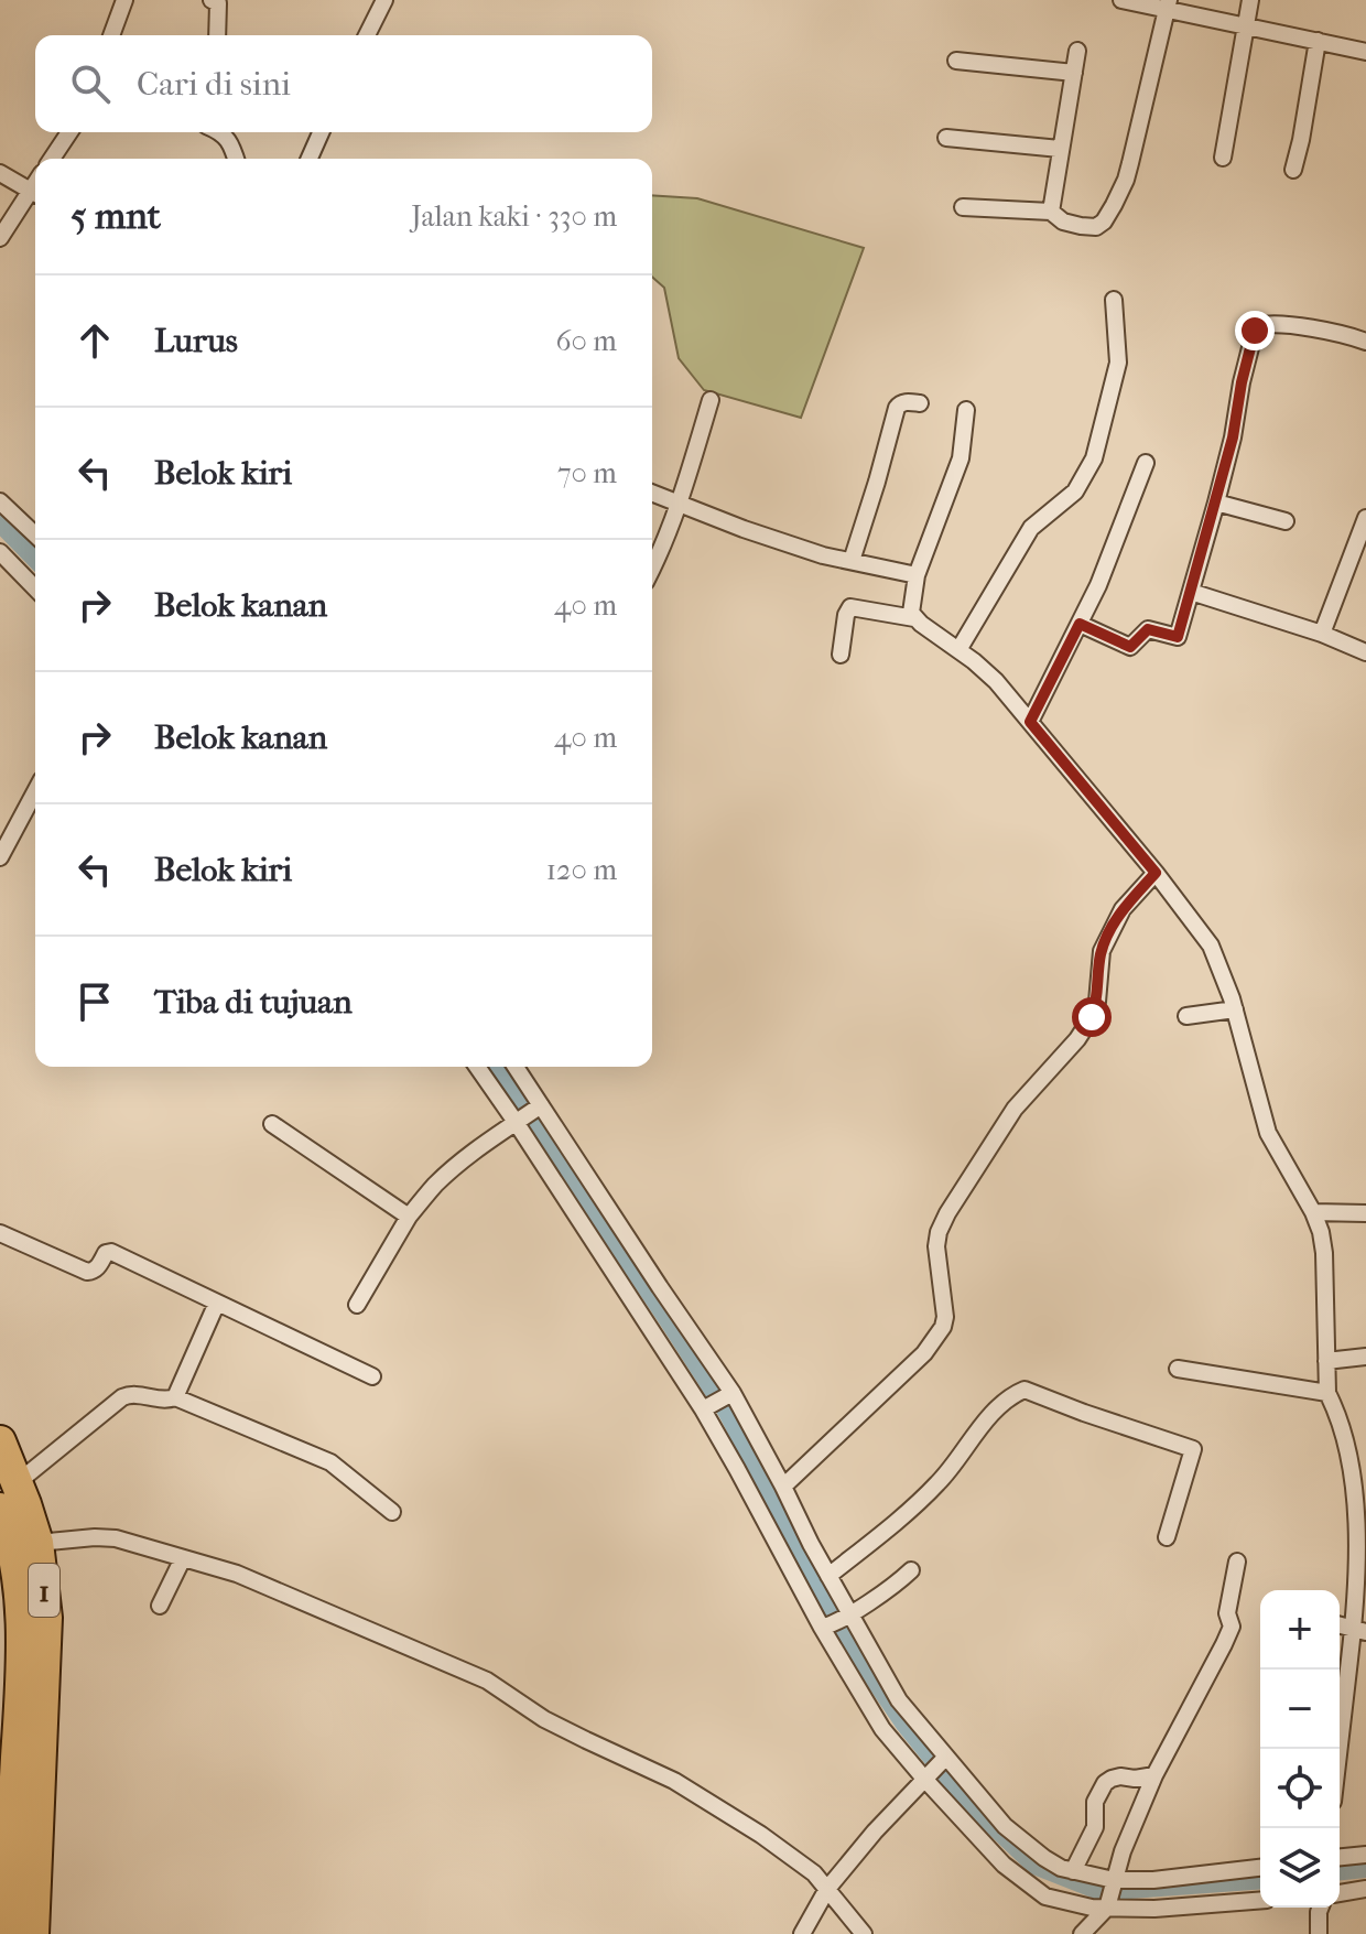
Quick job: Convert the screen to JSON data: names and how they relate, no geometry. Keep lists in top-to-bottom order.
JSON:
{
  "streets": {
    "highway": ["1"]
  },
  "page": {
    "search": "Cari di sini",
    "heading": ["5 mnt", "Jalan kaki · 330 m"],
    "list": [
      ["Lurus", "60 m"],
      ["Belok kiri", "70 m"],
      ["Belok kanan", "40 m"],
      ["Belok kanan", "40 m"],
      ["Belok kiri", "120 m"],
      "Tiba di tujuan"
    ],
    "map_buttons": ["+", "−"]
  }
}
